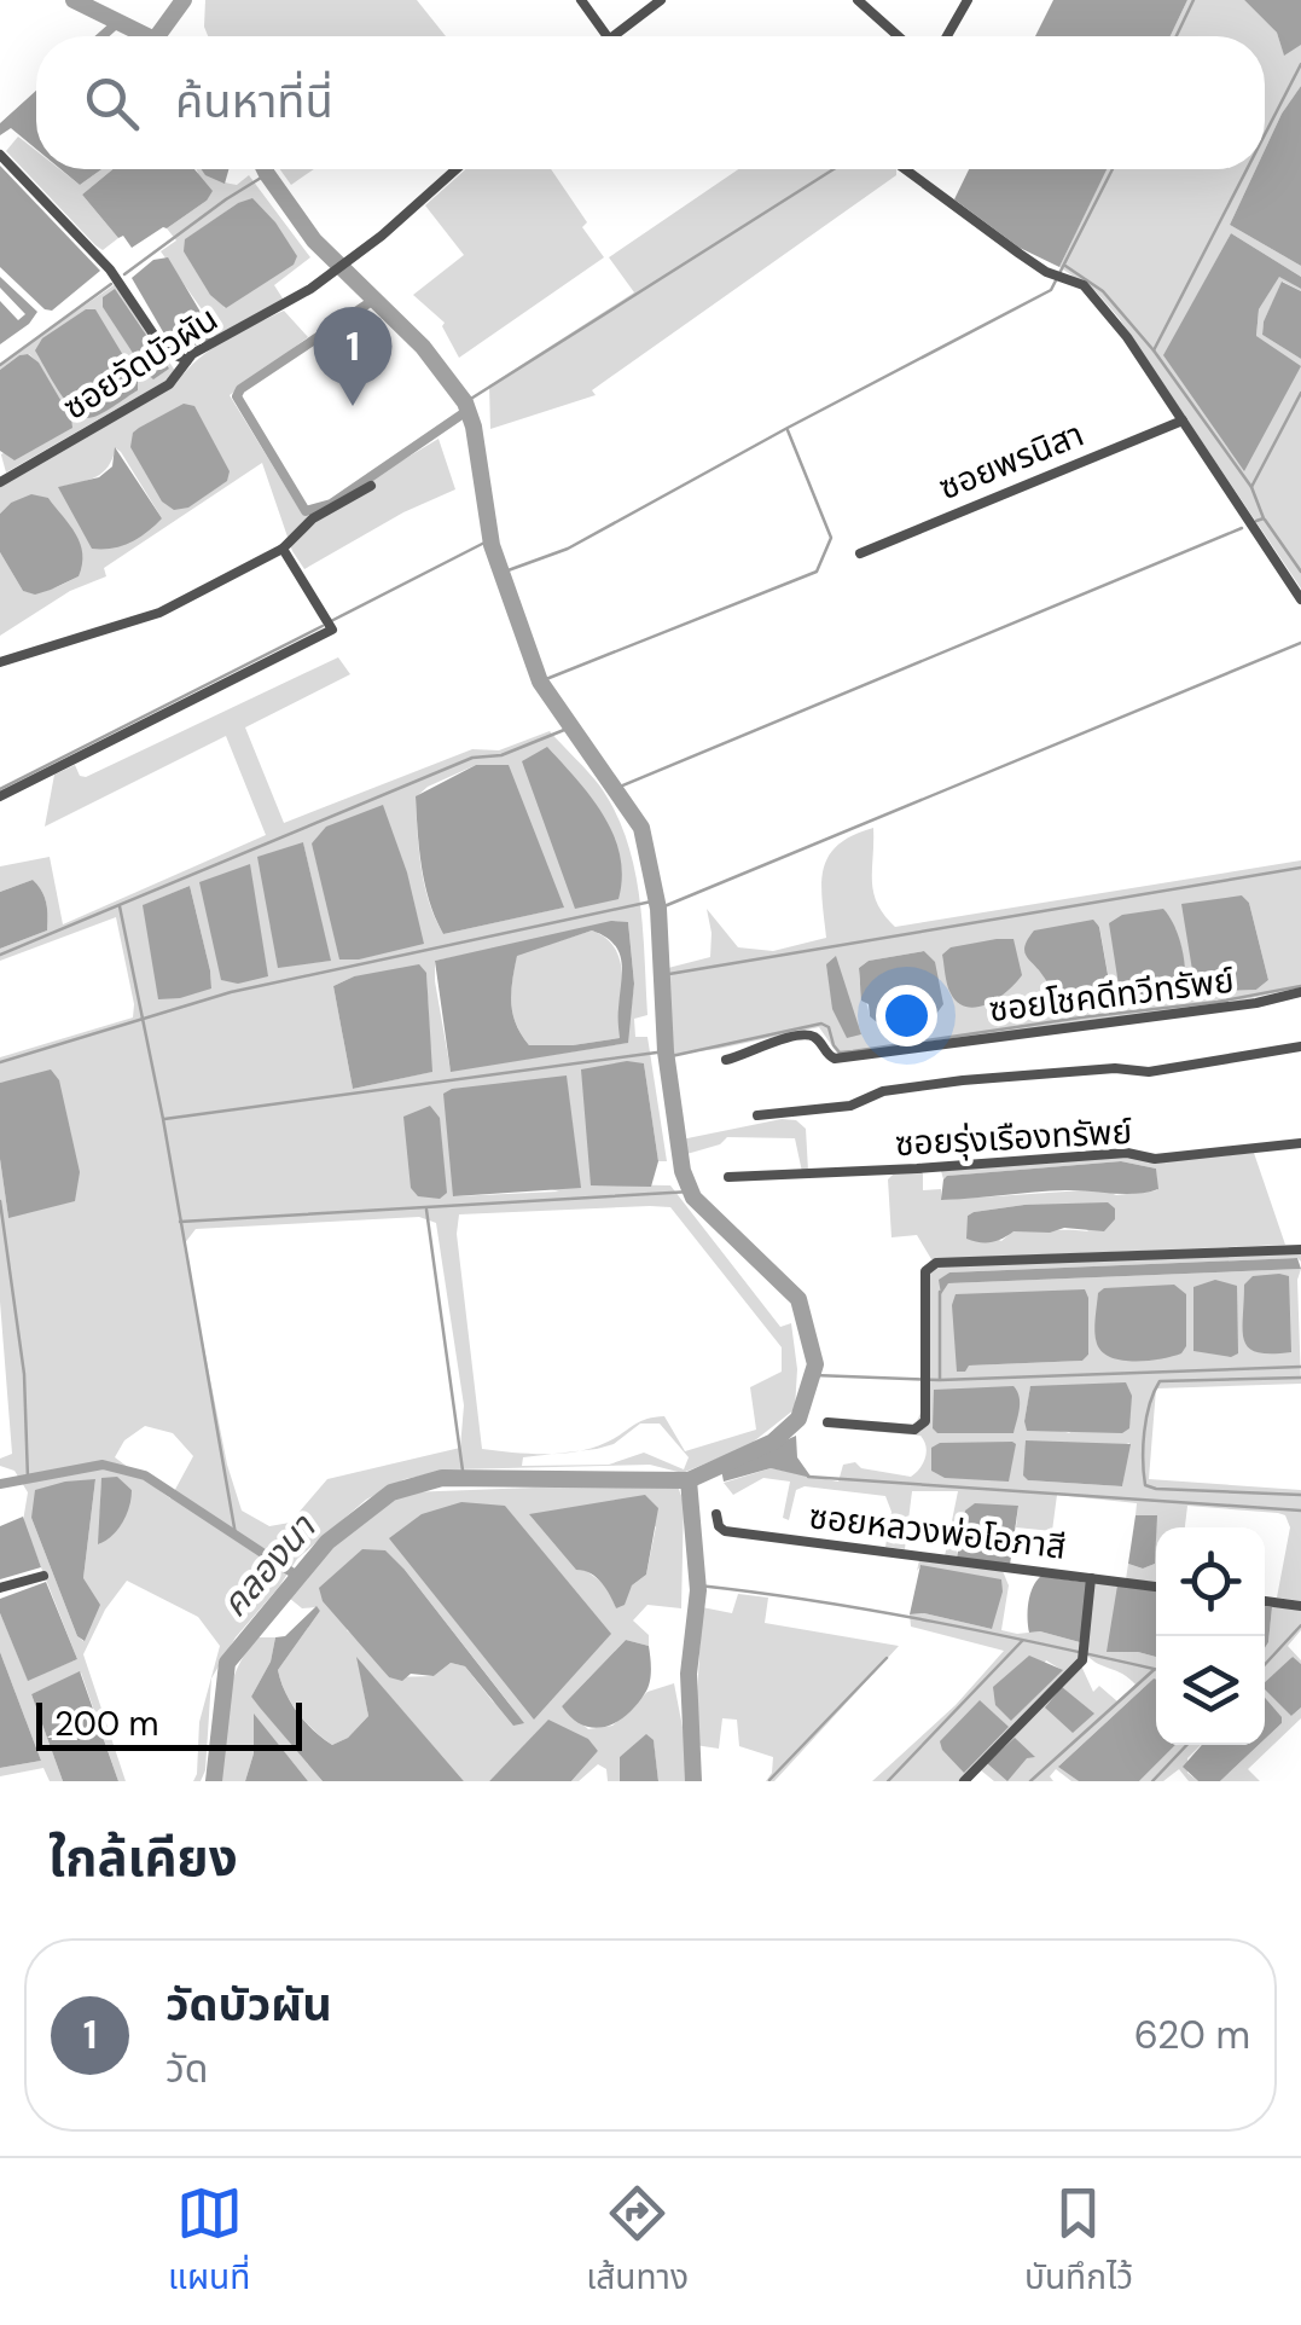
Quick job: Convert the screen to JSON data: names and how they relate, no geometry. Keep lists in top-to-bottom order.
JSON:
{
  "streets": {
    "street": [
      "ซอยวัดบัวผัน",
      "ซอยพรนิสา",
      "ซอยโชคดีทวีทรัพย์",
      "ซอยรุ่งเรืองทรัพย์",
      "ซอยหลวงพ่อโอภาสี"
    ]
  },
  "water": ["คลองนา"],
  "scale_bar": "200 m",
  "page": {
    "search": "ค้นหาที่นี่",
    "pins": "1",
    "scale": "200 m",
    "heading": "ใกล้เคียง",
    "list": [
      {
        "mark": "1",
        "name": "วัดบัวผัน",
        "note": "วัด",
        "value": "620 m"
      }
    ],
    "nav": ["แผนที่", "เส้นทาง", "บันทึกไว้"]
  }
}
